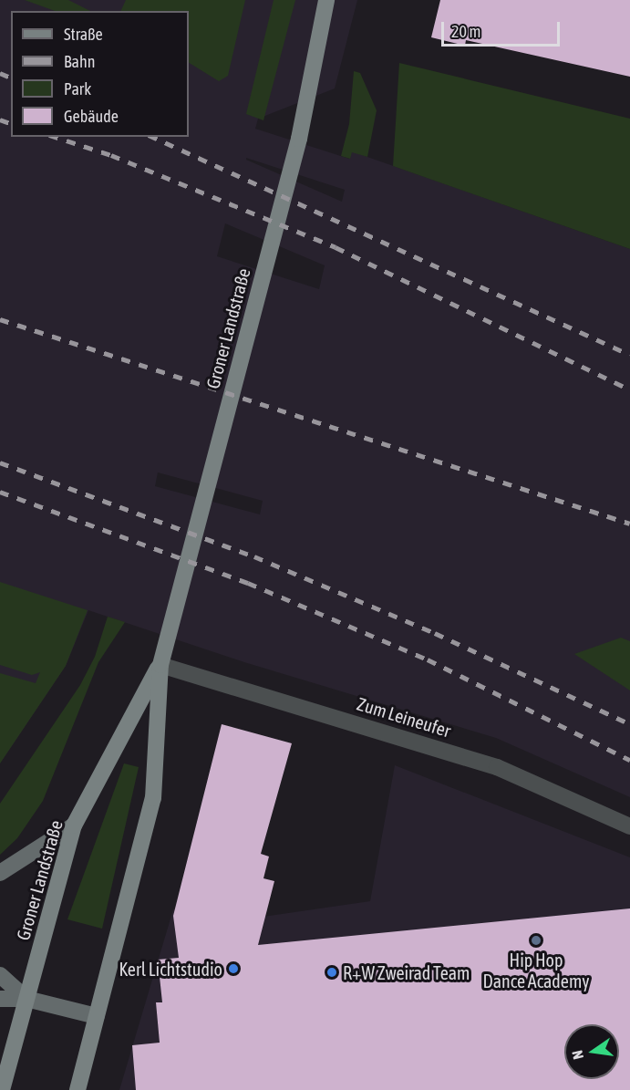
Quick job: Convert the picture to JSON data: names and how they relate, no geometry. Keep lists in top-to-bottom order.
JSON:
{
  "streets": {
    "main road": ["Groner Landstraße"],
    "street": ["Zum Leineufer"]
  },
  "crossings": [
    ["Groner Landstraße", "Zum Leineufer"]
  ],
  "places": ["Hip Hop Dance Academy", "Kerl Lichtstudio", "R+W Zweirad Team"],
  "legend": [
    "Straße",
    "Bahn",
    "Park",
    "Gebäude"
  ],
  "scale_bar": "20 m",
  "north": "left"
}
